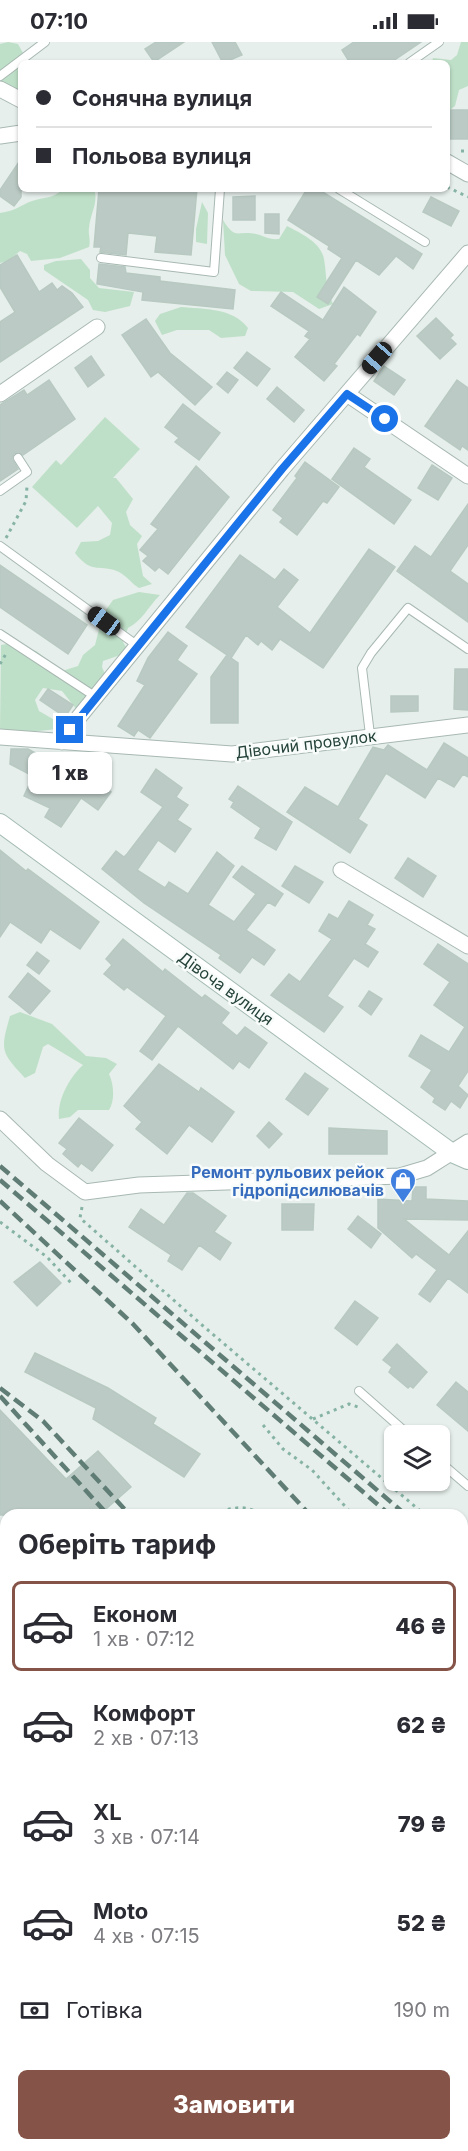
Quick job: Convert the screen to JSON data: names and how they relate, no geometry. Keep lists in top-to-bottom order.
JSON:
{
  "streets": {
    "main road": ["Дівоча вулиця"],
    "street": ["Дівочий провулок"]
  },
  "places": {
    "shop": ["Ремонт рульових рейок гідропідсилювачів"]
  },
  "page": {
    "status": "07:10",
    "banner": ["Сонячна вулиця", "Польова вулиця"],
    "bubble": "1 хв",
    "heading": "Оберіть тариф",
    "list": [
      {
        "name": "Економ",
        "note": "1 хв · 07:12",
        "value": "46 ₴"
      },
      {
        "name": "Комфорт",
        "note": "2 хв · 07:13",
        "value": "62 ₴"
      },
      {
        "name": "XL",
        "note": "3 хв · 07:14",
        "value": "79 ₴"
      },
      {
        "name": "Moto",
        "note": "4 хв · 07:15",
        "value": "52 ₴"
      }
    ],
    "pay": ["Готівка", "190 m"],
    "buttons": "Замовити"
  }
}
